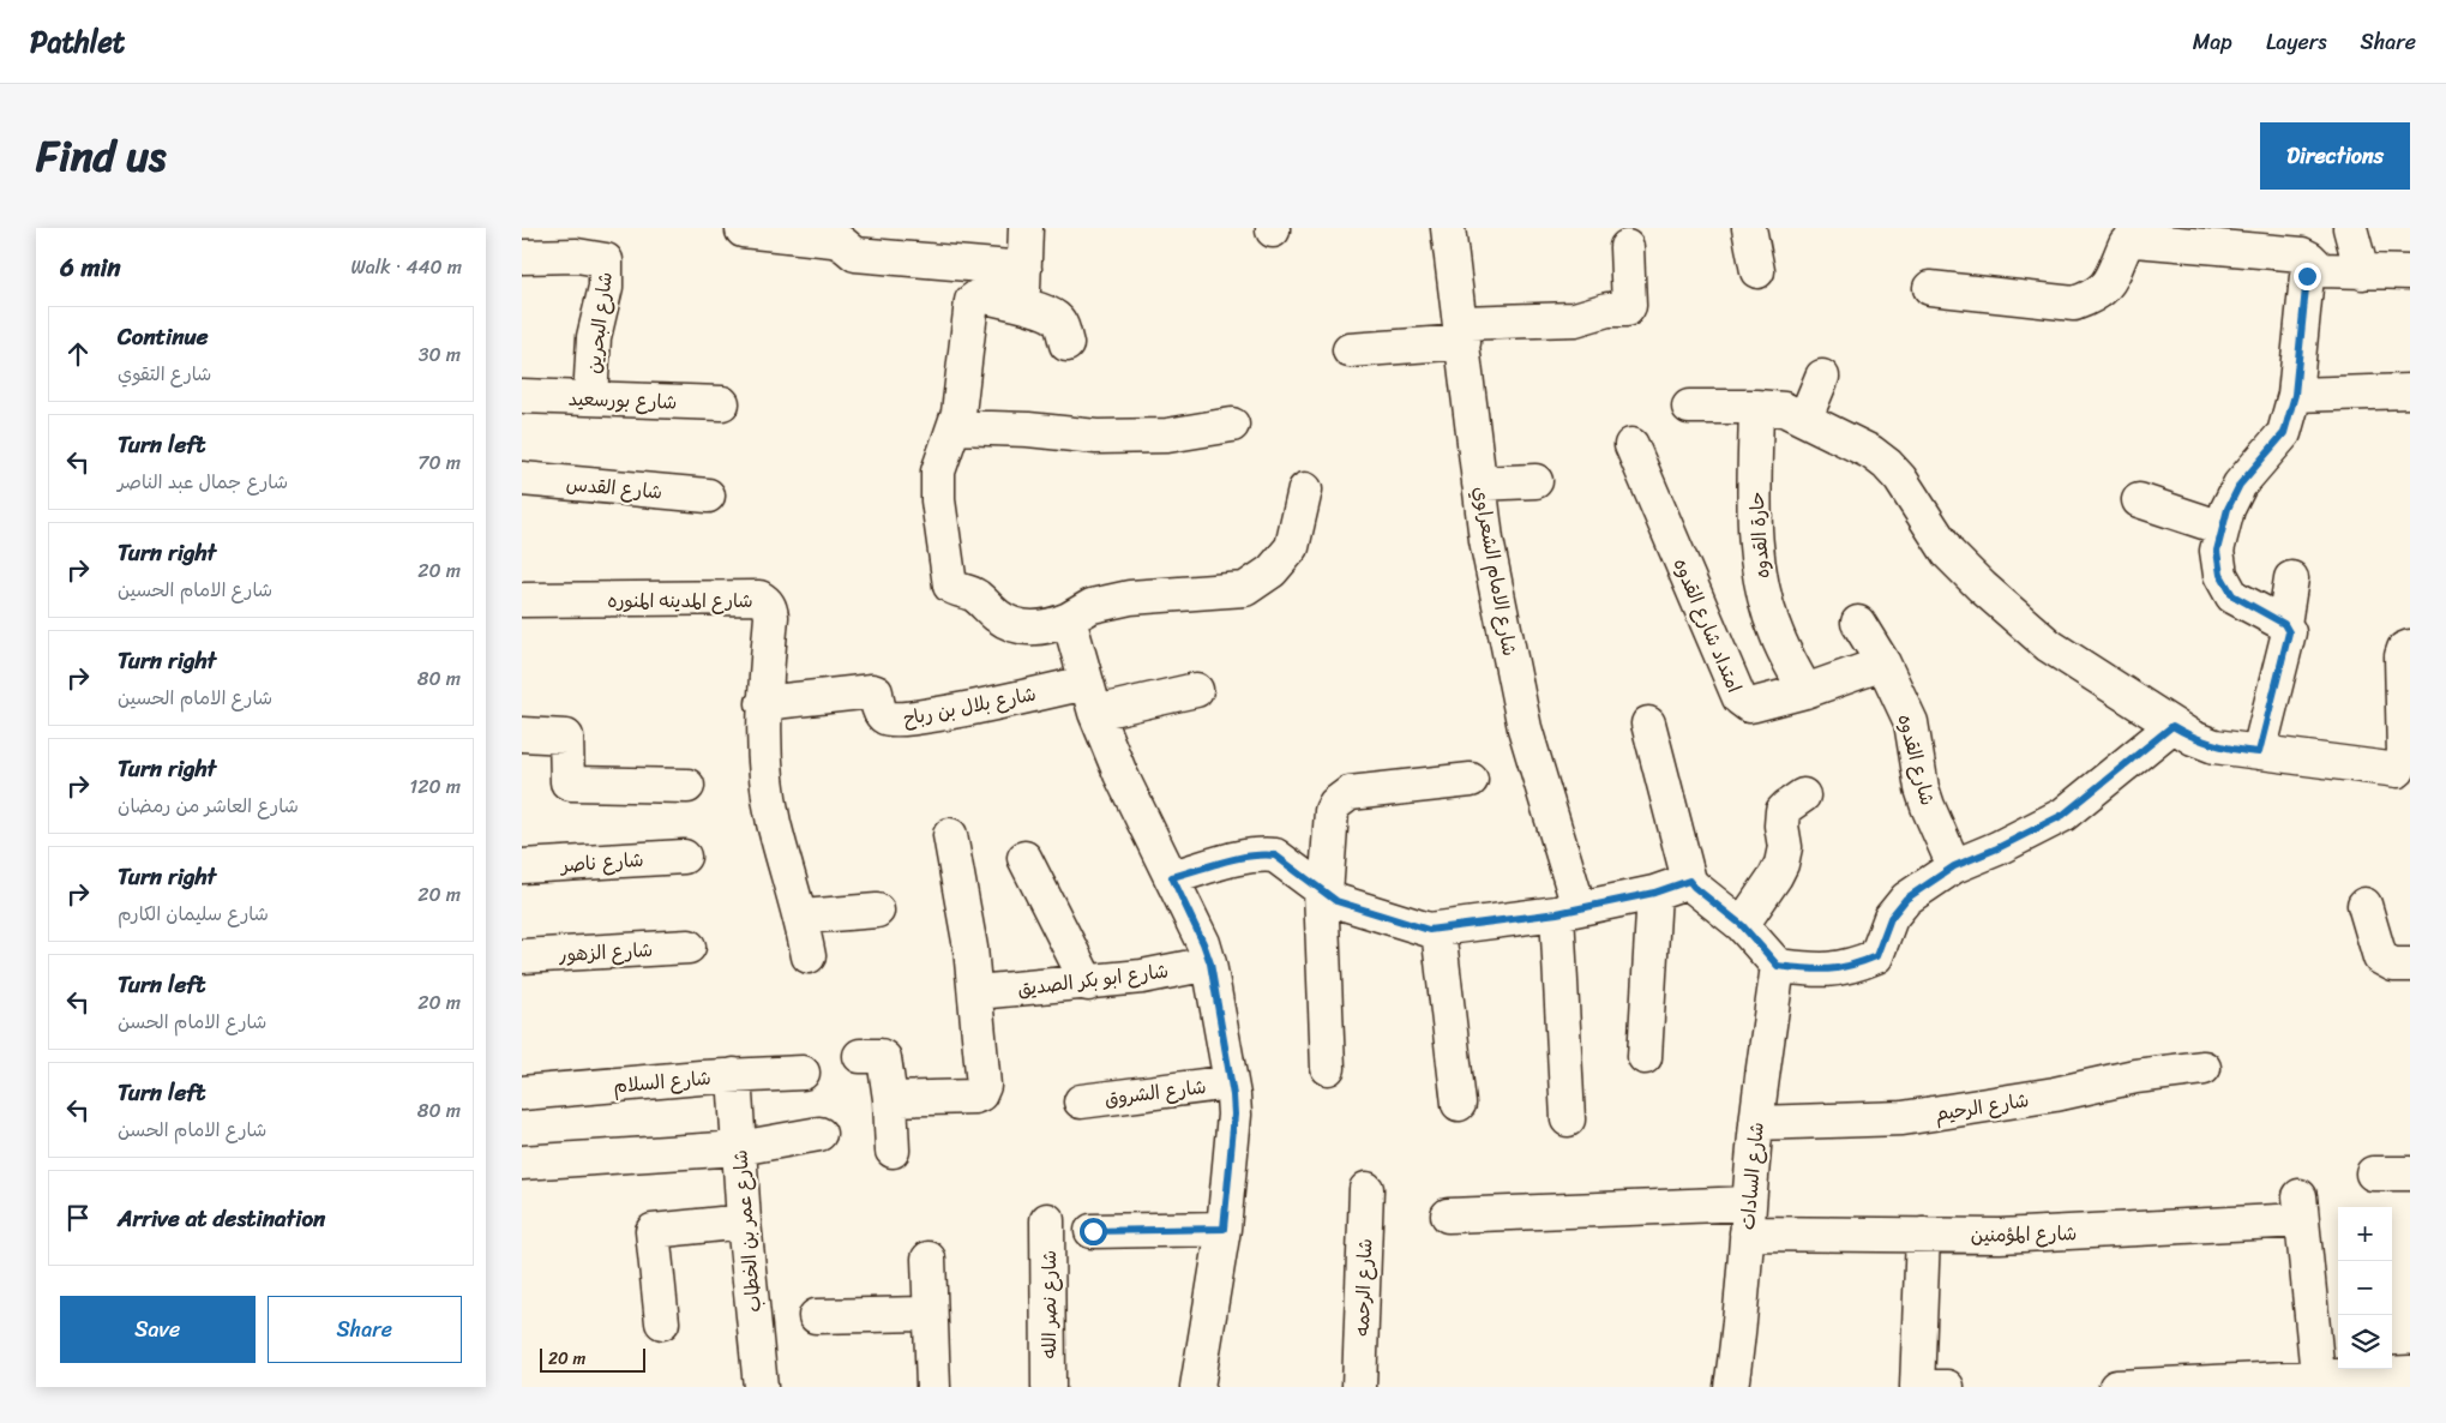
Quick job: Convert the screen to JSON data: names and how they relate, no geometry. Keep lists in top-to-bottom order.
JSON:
{
  "streets": {
    "street": [
      "شارع البحرين",
      "شارع بورسعيد",
      "شارع القدس",
      "حارة القدوه",
      "شارع الامام الشعراوي",
      "شارع المدينه المنوره",
      "امتداد شارع القدوه",
      "شارع بلال بن رباح",
      "شارع القدوه",
      "شارع ناصر",
      "شارع الزهور",
      "شارع ابو بكر الصديق",
      "شارع السلام",
      "شارع الشروق",
      "شارع الرحيم",
      "شارع السادات",
      "شارع عمر بن الخطاب",
      "شارع المؤمنين",
      "شارع الرحمه",
      "شارع نصر الله"
    ]
  },
  "crossings": [
    ["شارع البحرين", "شارع بورسعيد"],
    ["حارة القدوه", "امتداد شارع القدوه"],
    ["شارع المدينه المنوره", "شارع بلال بن رباح"],
    ["امتداد شارع القدوه", "شارع القدوه"],
    ["شارع السلام", "شارع عمر بن الخطاب"],
    ["شارع الرحيم", "شارع السادات"],
    ["شارع السادات", "شارع المؤمنين"]
  ],
  "scale_bar": "20 m",
  "page": {
    "header": "Pathlet",
    "nav": ["Map", "Layers", "Share"],
    "title": "Find us",
    "buttons": [
      "Directions",
      ["Save", "Share"]
    ],
    "heading": ["6 min", "Walk · 440 m"],
    "list": [
      ["Continue", "شارع التقوي", "30 m"],
      ["Turn left", "شارع جمال عبد الناصر", "70 m"],
      ["Turn right", "شارع الامام الحسين", "20 m"],
      ["Turn right", "شارع الامام الحسين", "80 m"],
      ["Turn right", "شارع العاشر من رمضان", "120 m"],
      ["Turn right", "شارع سليمان الكارم", "20 m"],
      ["Turn left", "شارع الامام الحسن", "20 m"],
      ["Turn left", "شارع الامام الحسن", "80 m"],
      "Arrive at destination"
    ],
    "map_buttons": ["+", "−"],
    "scale": "20 m"
  }
}
